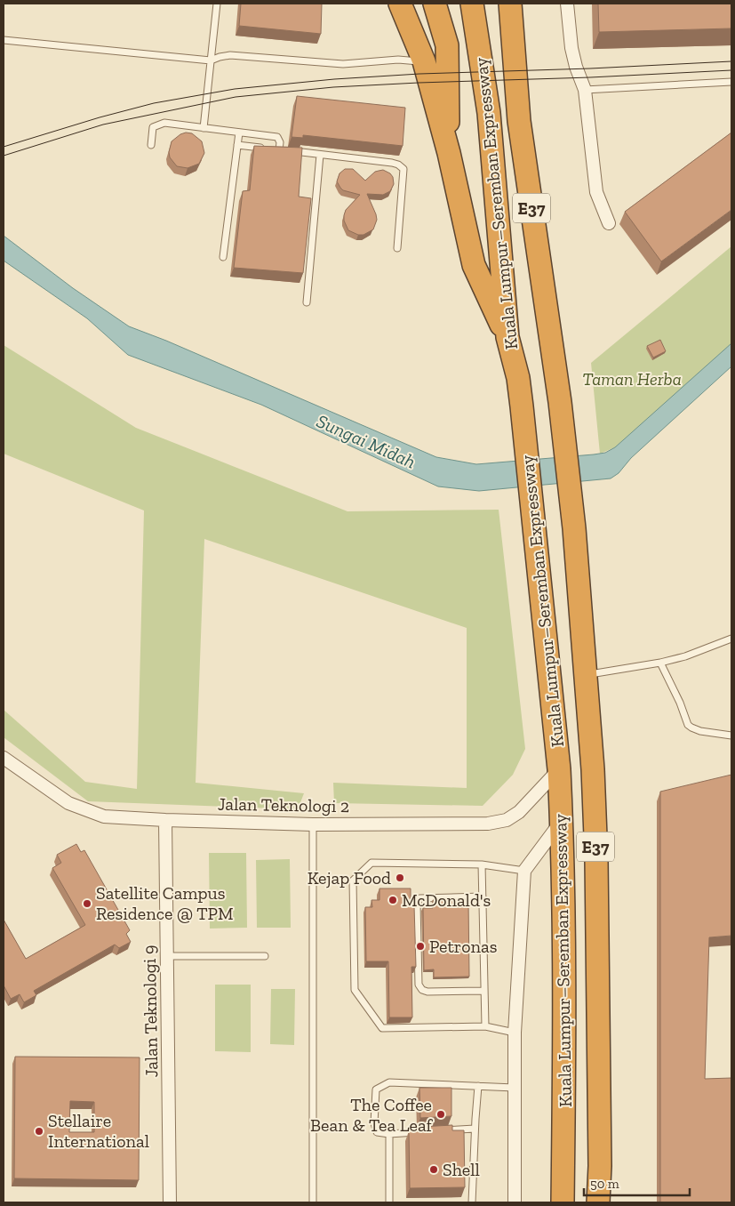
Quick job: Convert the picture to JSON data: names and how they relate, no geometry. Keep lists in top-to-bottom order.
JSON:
{
  "streets": {
    "highway": ["Kuala Lumpur–Seremban Expressway", "E37"],
    "street": ["Jalan Teknologi 2", "Jalan Teknologi 9"]
  },
  "crossings": [
    ["Kuala Lumpur–Seremban Expressway", "Jalan Teknologi 2"],
    ["Jalan Teknologi 2", "Jalan Teknologi 9"]
  ],
  "water": ["Sungai Midah"],
  "parks": ["Taman Herba"],
  "places": [
    "Kejap Food",
    "McDonald's",
    "Satellite Campus Residence @ TPM",
    "Petronas",
    "The Coffee Bean & Tea Leaf",
    "Stellaire International",
    "Shell"
  ],
  "scale_bar": "50 m"
}
